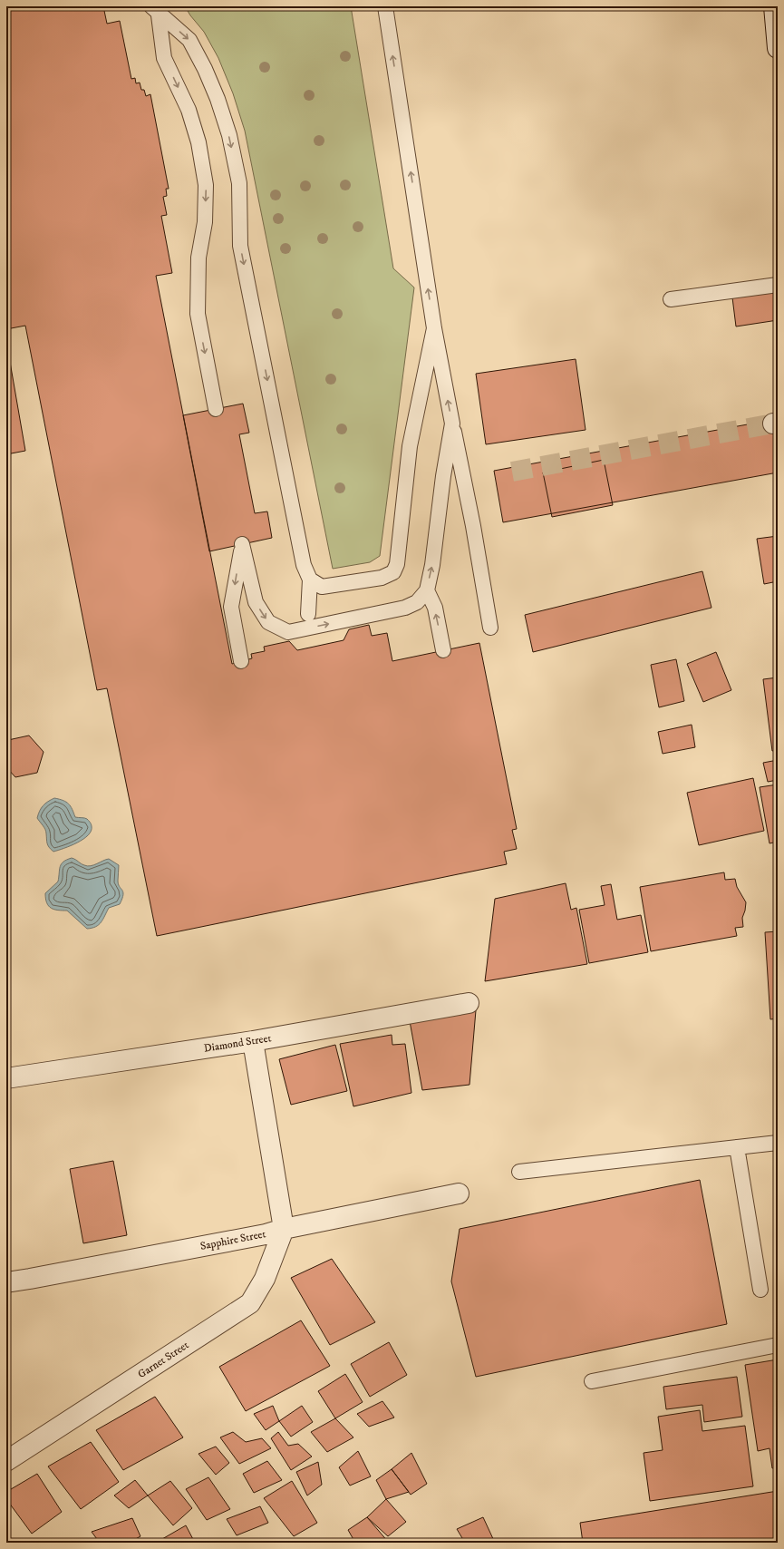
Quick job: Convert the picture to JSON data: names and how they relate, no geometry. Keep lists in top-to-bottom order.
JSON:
{
  "streets": {
    "street": ["Diamond Street", "Sapphire Street", "Garnet Street"]
  },
  "crossings": [
    ["Sapphire Street", "Garnet Street"]
  ]
}
